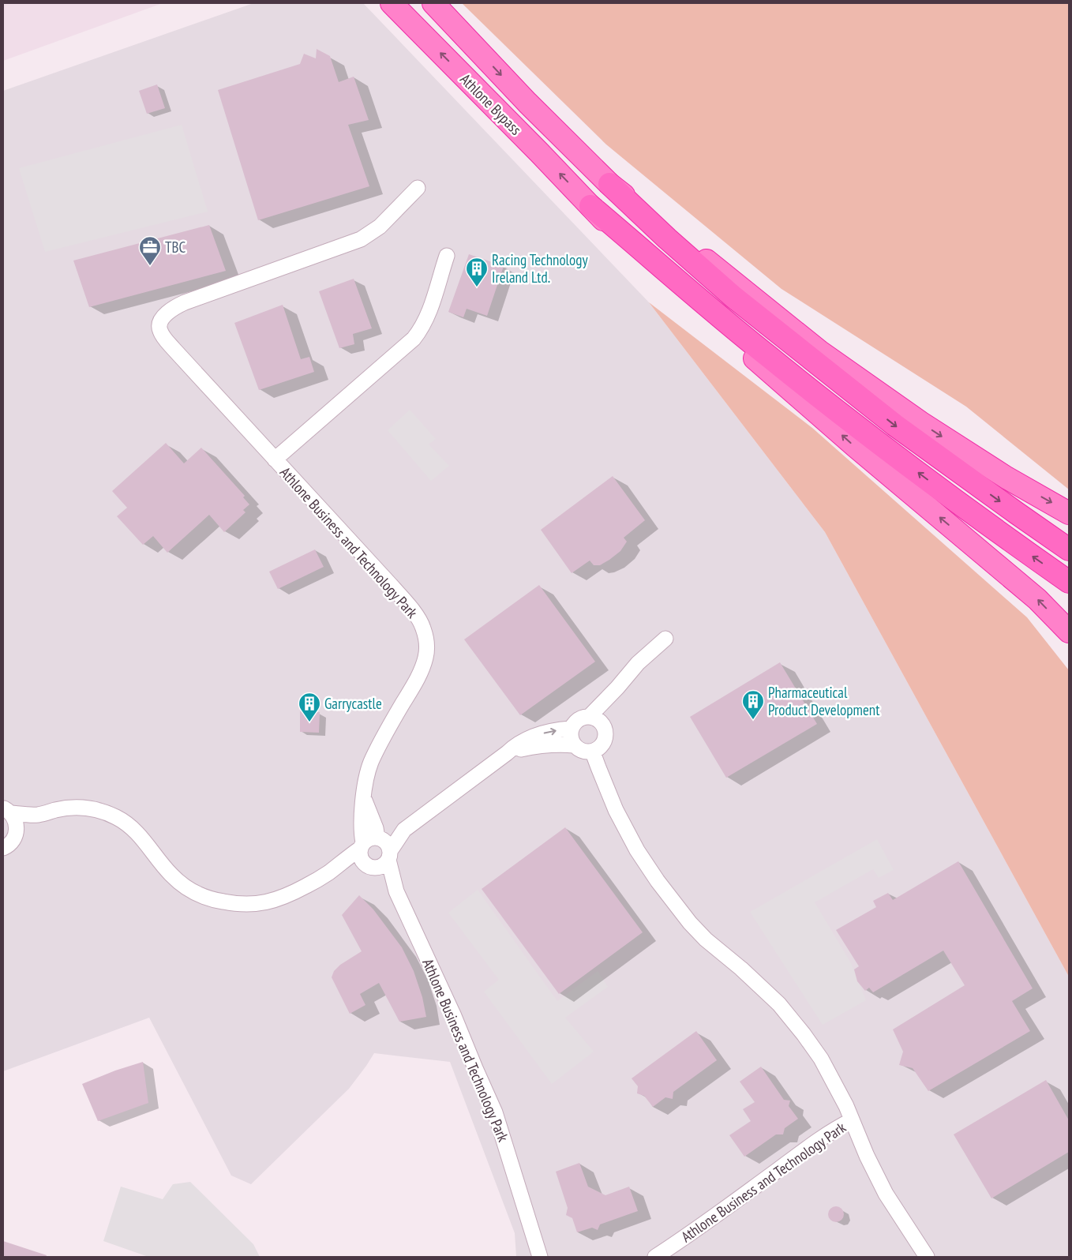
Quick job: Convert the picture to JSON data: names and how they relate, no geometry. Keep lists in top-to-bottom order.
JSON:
{
  "streets": {
    "highway": ["Athlone Bypass"],
    "street": ["Athlone Business and Technology Park"]
  },
  "places": {
    "office": ["TBC"],
    "building": ["Racing Technology Ireland Ltd.", "Pharmaceutical Product Development", "Garrycastle"]
  }
}
